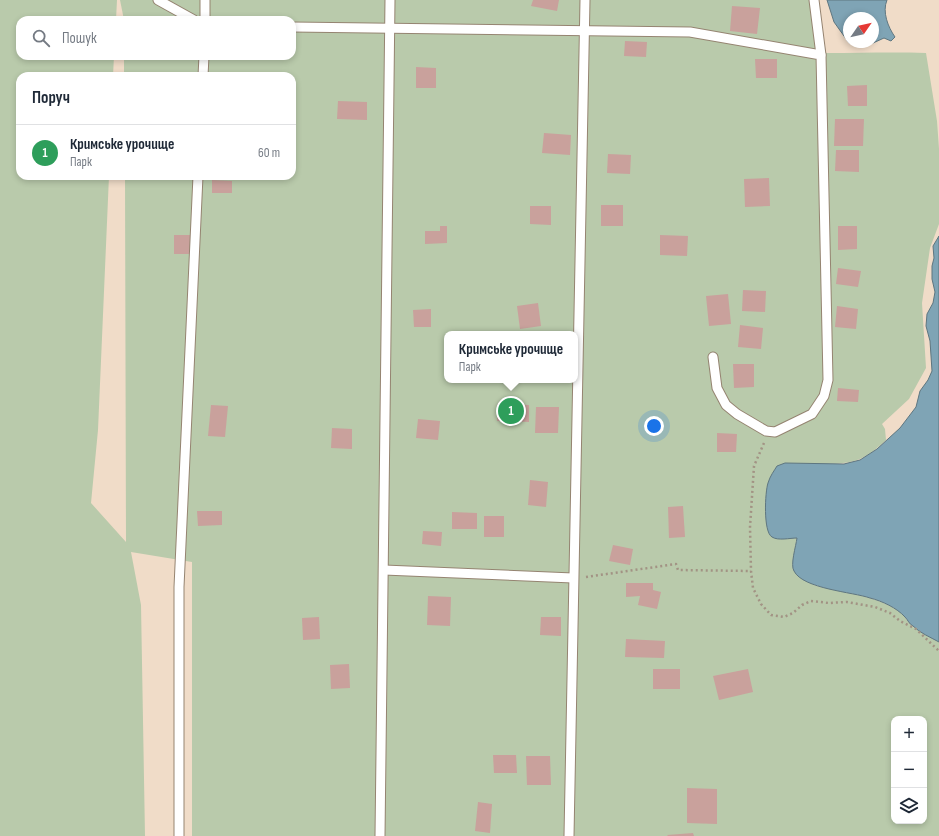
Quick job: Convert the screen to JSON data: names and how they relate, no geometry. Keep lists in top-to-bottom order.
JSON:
{
  "north": "top right",
  "page": {
    "search": "Пошук",
    "heading": "Поруч",
    "list": [
      {
        "mark": "1",
        "name": "Кримське урочище",
        "note": "Парк",
        "value": "60 m"
      }
    ],
    "popup": ["Кримське урочище", "Парк"],
    "pins": "1",
    "map_buttons": ["+", "−"]
  }
}
